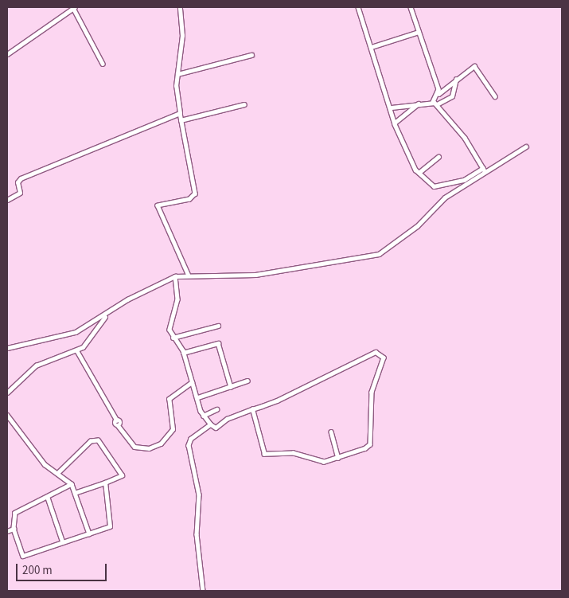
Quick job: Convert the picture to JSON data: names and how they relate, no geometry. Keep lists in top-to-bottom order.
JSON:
{
  "scale_bar": "200 m"
}
